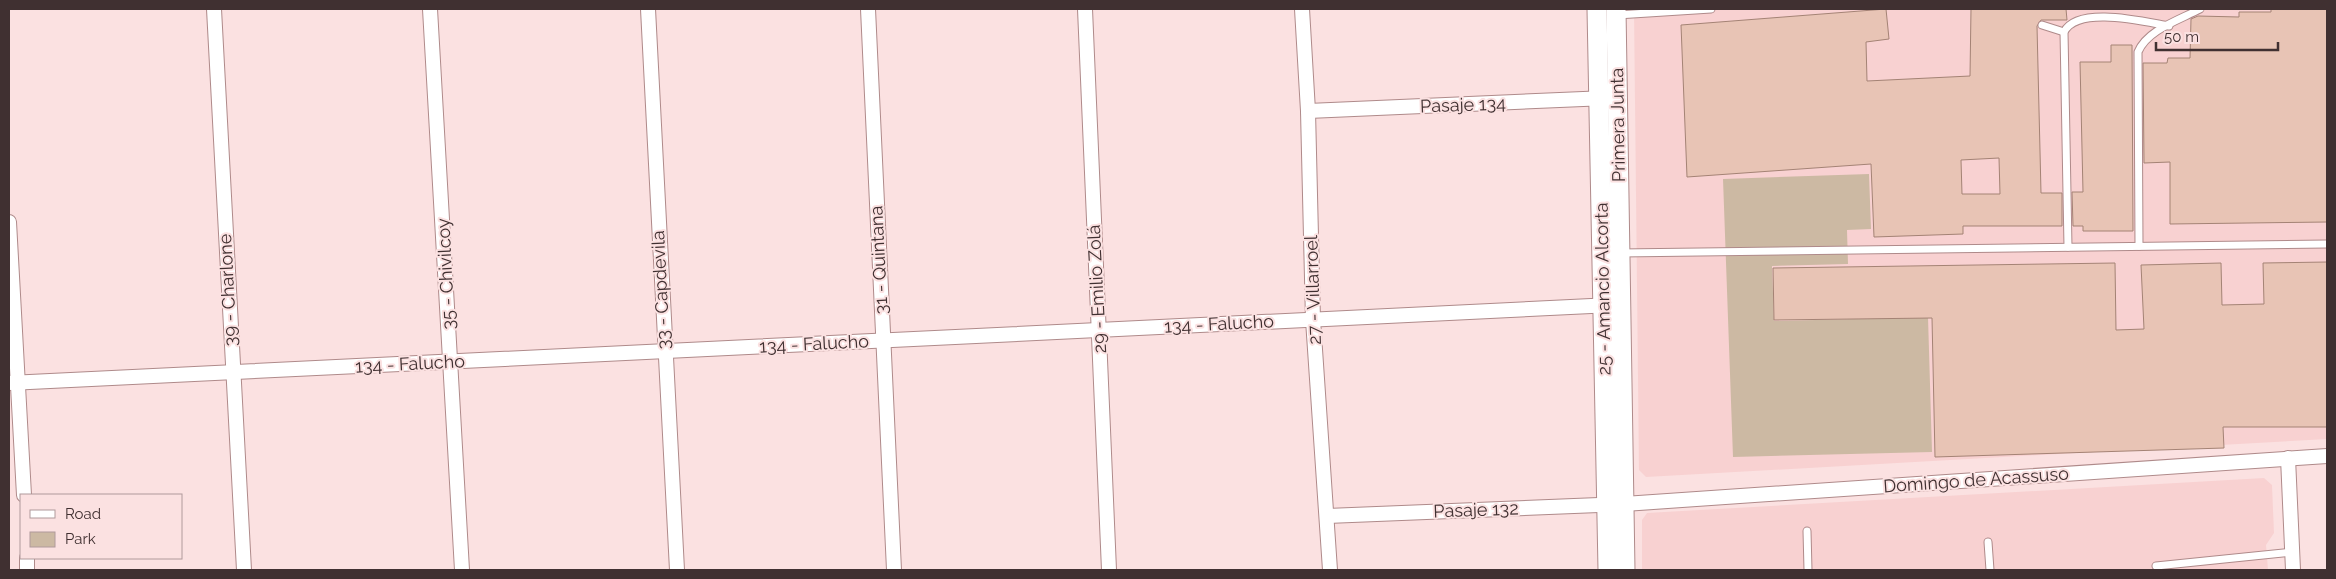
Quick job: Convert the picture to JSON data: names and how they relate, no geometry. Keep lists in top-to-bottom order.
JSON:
{
  "streets": {
    "main road": ["Primera Junta", "25 - Amancio Alcorta"],
    "street": [
      "Pasaje 134",
      "31 - Quintana",
      "35 - Chivilcoy",
      "29 - Emilio Zolá",
      "39 - Charlone",
      "33 - Capdevila",
      "27 - Villarroel",
      "134 - Falucho",
      "Domingo de Acassuso",
      "Pasaje 132"
    ]
  },
  "crossings": [
    ["Pasaje 134", "Primera Junta"],
    ["Pasaje 134", "25 - Amancio Alcorta"],
    ["Pasaje 134", "27 - Villarroel"],
    ["Primera Junta", "25 - Amancio Alcorta"],
    ["Primera Junta", "134 - Falucho"],
    ["Primera Junta", "Domingo de Acassuso"],
    ["Primera Junta", "Pasaje 132"],
    ["31 - Quintana", "134 - Falucho"],
    ["35 - Chivilcoy", "134 - Falucho"],
    ["29 - Emilio Zolá", "134 - Falucho"],
    ["25 - Amancio Alcorta", "134 - Falucho"],
    ["39 - Charlone", "134 - Falucho"],
    ["33 - Capdevila", "134 - Falucho"],
    ["27 - Villarroel", "134 - Falucho"],
    ["27 - Villarroel", "Pasaje 132"],
    ["Domingo de Acassuso", "Pasaje 132"]
  ],
  "legend": ["Road", "Park"],
  "scale_bar": "50 m"
}
